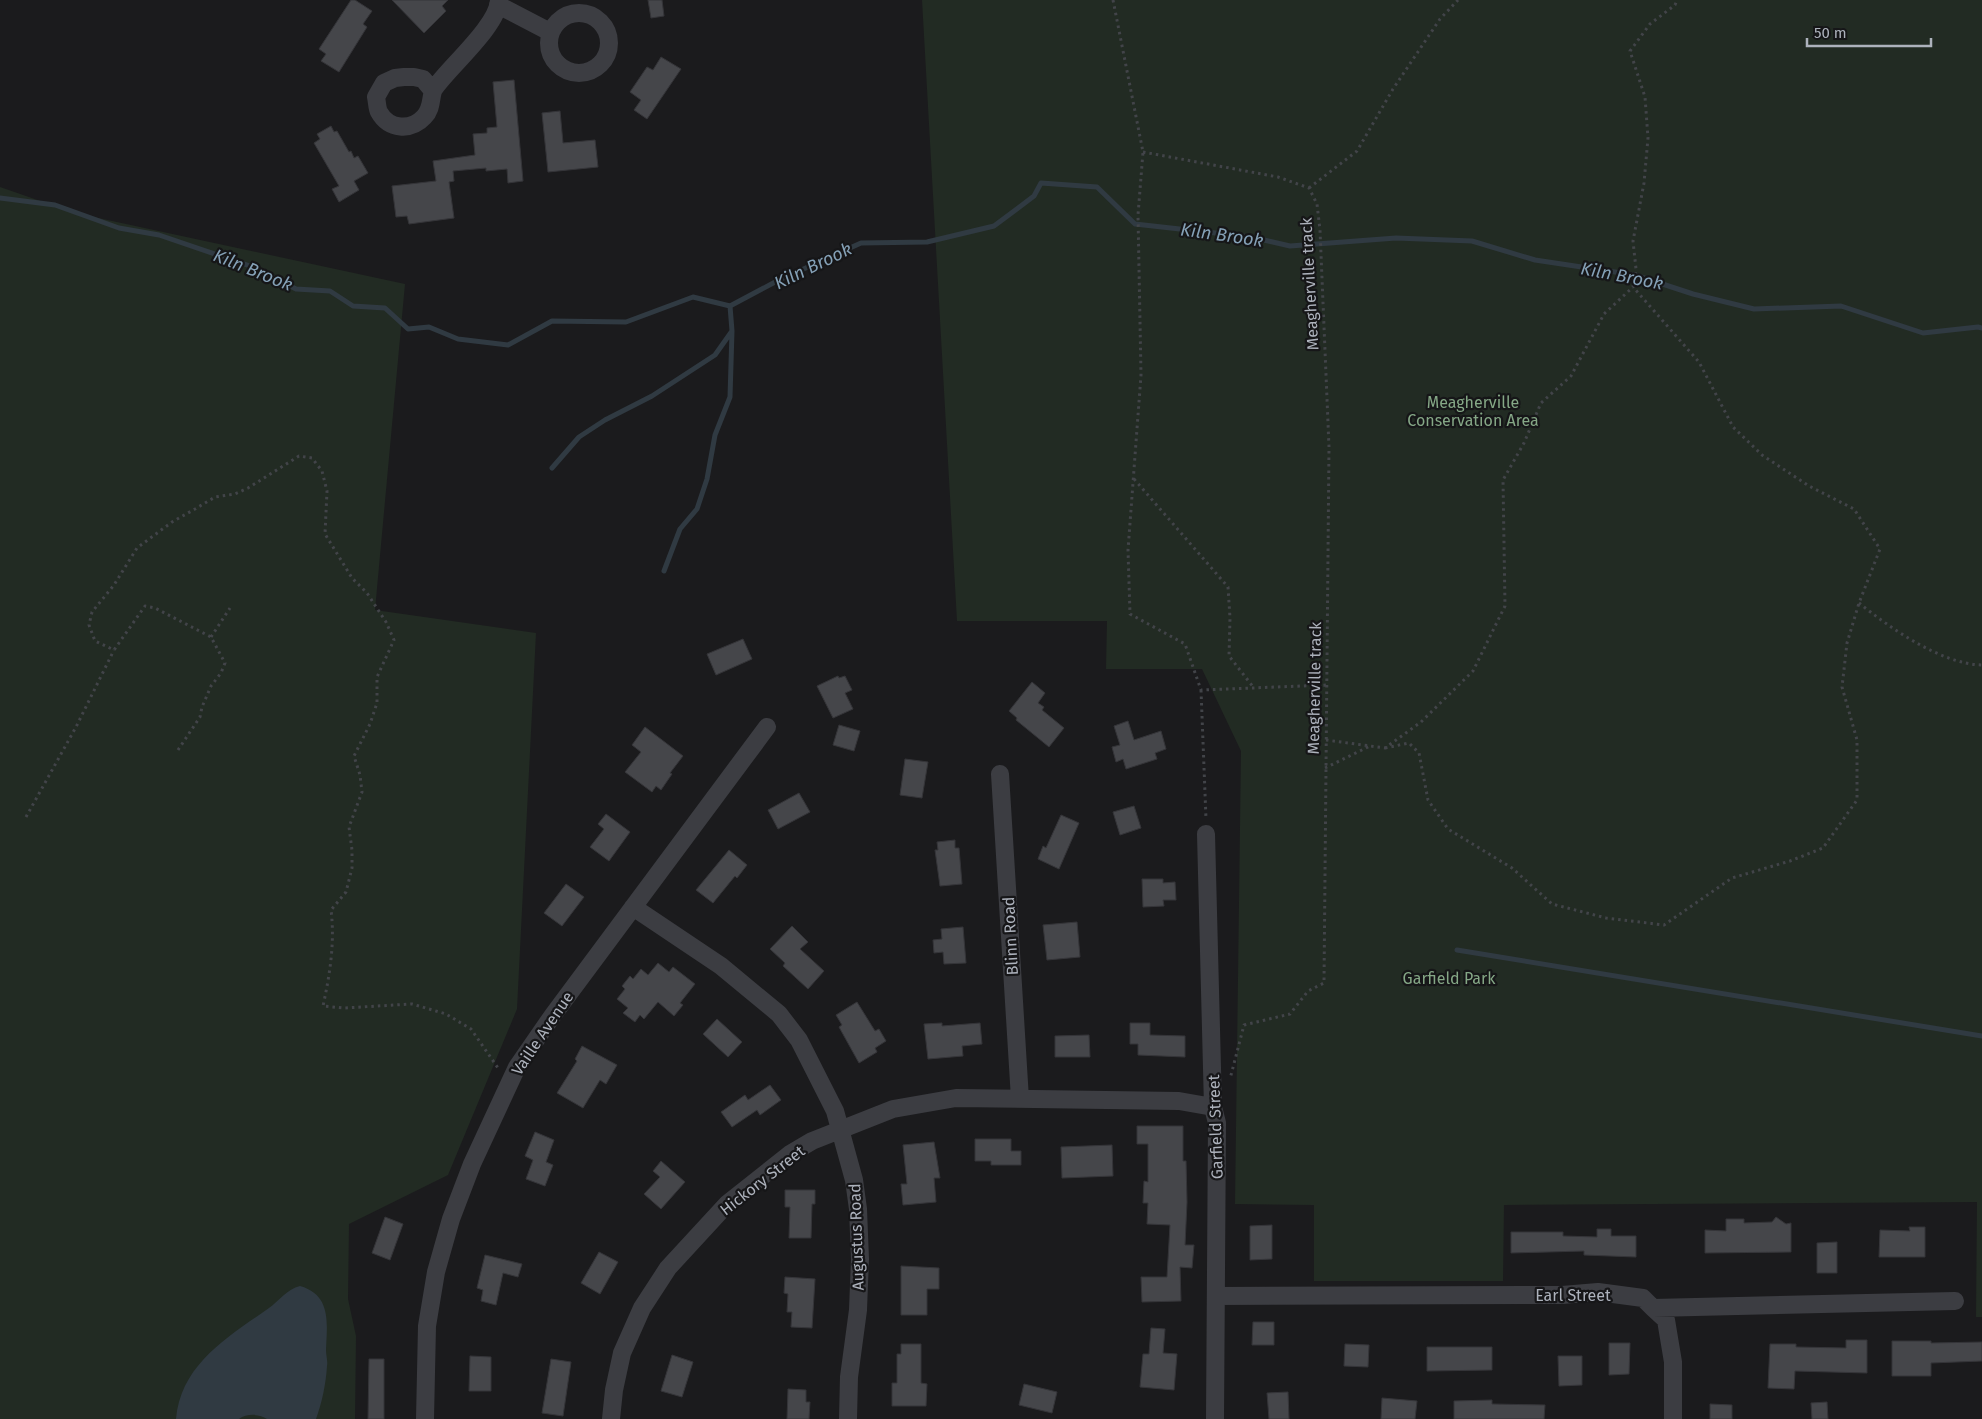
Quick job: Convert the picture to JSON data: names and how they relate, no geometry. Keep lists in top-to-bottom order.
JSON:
{
  "streets": {
    "street": [
      "Blinn Road",
      "Vaille Avenue",
      "Garfield Street",
      "Hickory Street",
      "Augustus Road",
      "Earl Street"
    ],
    "path": ["Meagherville track"]
  },
  "crossings": [
    ["Blinn Road", "Hickory Street"],
    ["Vaille Avenue", "Augustus Road"],
    ["Garfield Street", "Hickory Street"],
    ["Garfield Street", "Earl Street"],
    ["Hickory Street", "Augustus Road"]
  ],
  "water": ["Kiln Brook"],
  "parks": ["Meagherville Conservation Area", "Garfield Park"],
  "scale_bar": "50 m"
}
